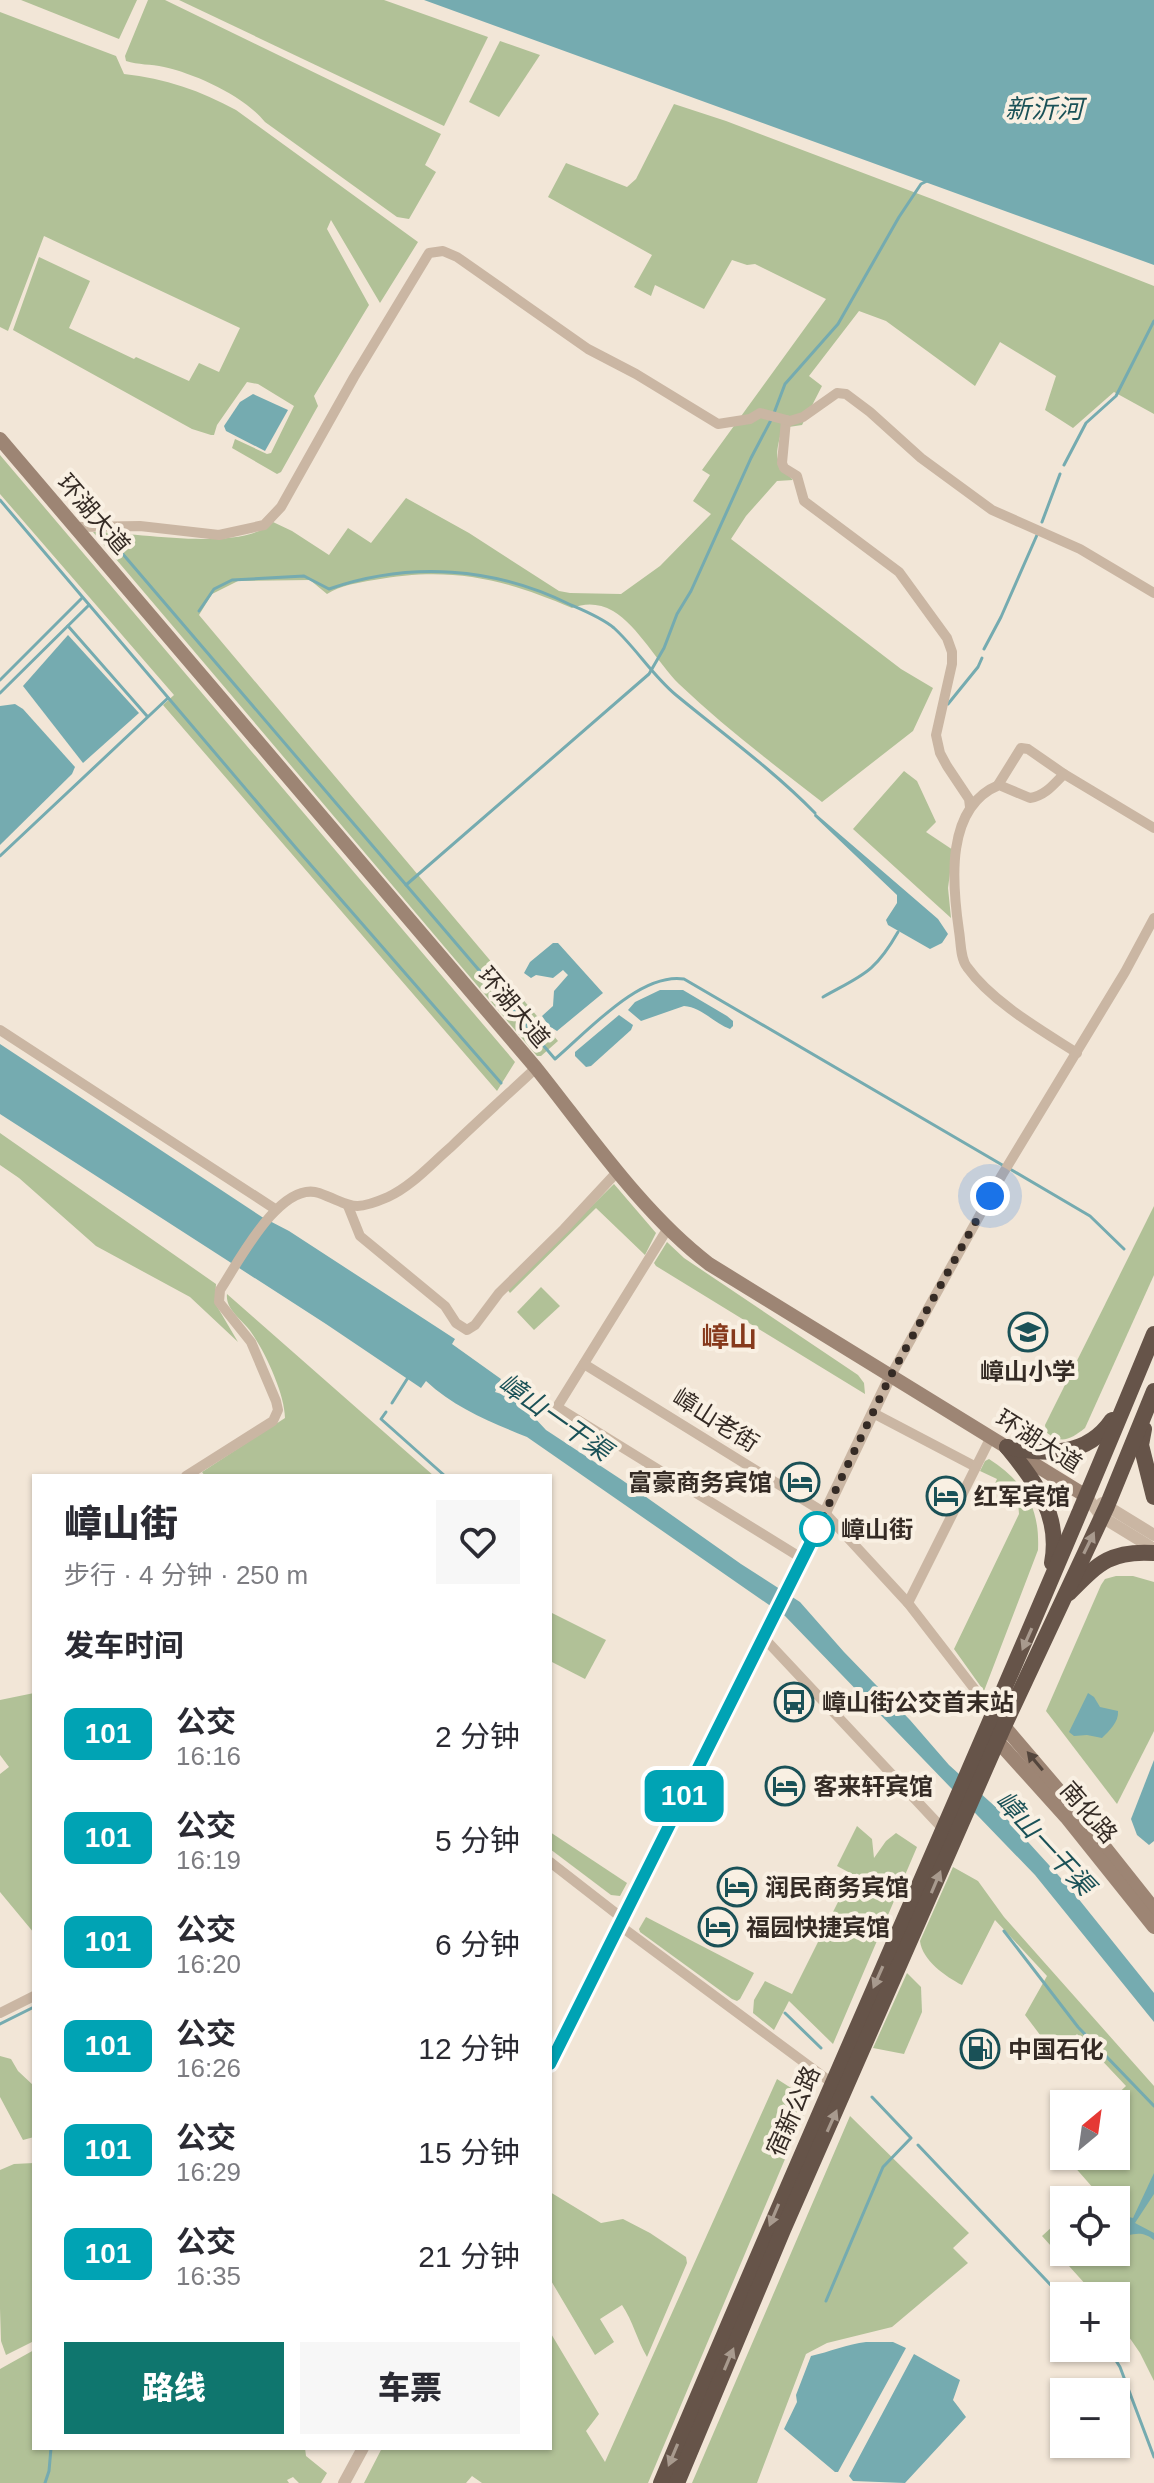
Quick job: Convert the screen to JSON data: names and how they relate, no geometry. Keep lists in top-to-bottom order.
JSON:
{
  "streets": {
    "highway": ["宿新公路"],
    "main road": ["环湖大道", "南化路"],
    "street": ["嶂山老街"]
  },
  "crossings": [
    ["嶂山老街", "南化路"],
    ["嶂山老街", "宿新公路"],
    ["南化路", "宿新公路"]
  ],
  "districts": ["嶂山"],
  "water": ["新沂河", "嶂山一干渠"],
  "places": {
    "school or university": ["嶂山小学"],
    "hotel": [
      "富豪商务宾馆",
      "红军宾馆",
      "客来轩宾馆",
      "润民商务宾馆",
      "福园快捷宾馆"
    ],
    "other": ["嶂山街"],
    "bus stop": ["嶂山街公交首末站"],
    "fuel station": ["中国石化"]
  },
  "lines": ["bus line 101"],
  "north": "top right",
  "page": {
    "on_map": "101",
    "heading": [
      ["嶂山街", "步行 · 4 分钟 · 250 m"],
      "发车时间"
    ],
    "list": [
      {
        "mark": "101",
        "name": "公交",
        "note": "16:16",
        "value": "2 分钟"
      },
      {
        "mark": "101",
        "name": "公交",
        "note": "16:19",
        "value": "5 分钟"
      },
      {
        "mark": "101",
        "name": "公交",
        "note": "16:20",
        "value": "6 分钟"
      },
      {
        "mark": "101",
        "name": "公交",
        "note": "16:26",
        "value": "12 分钟"
      },
      {
        "mark": "101",
        "name": "公交",
        "note": "16:29",
        "value": "15 分钟"
      },
      {
        "mark": "101",
        "name": "公交",
        "note": "16:35",
        "value": "21 分钟"
      }
    ],
    "map_buttons": ["+", "−"],
    "buttons": ["路线", "车票"]
  }
}
